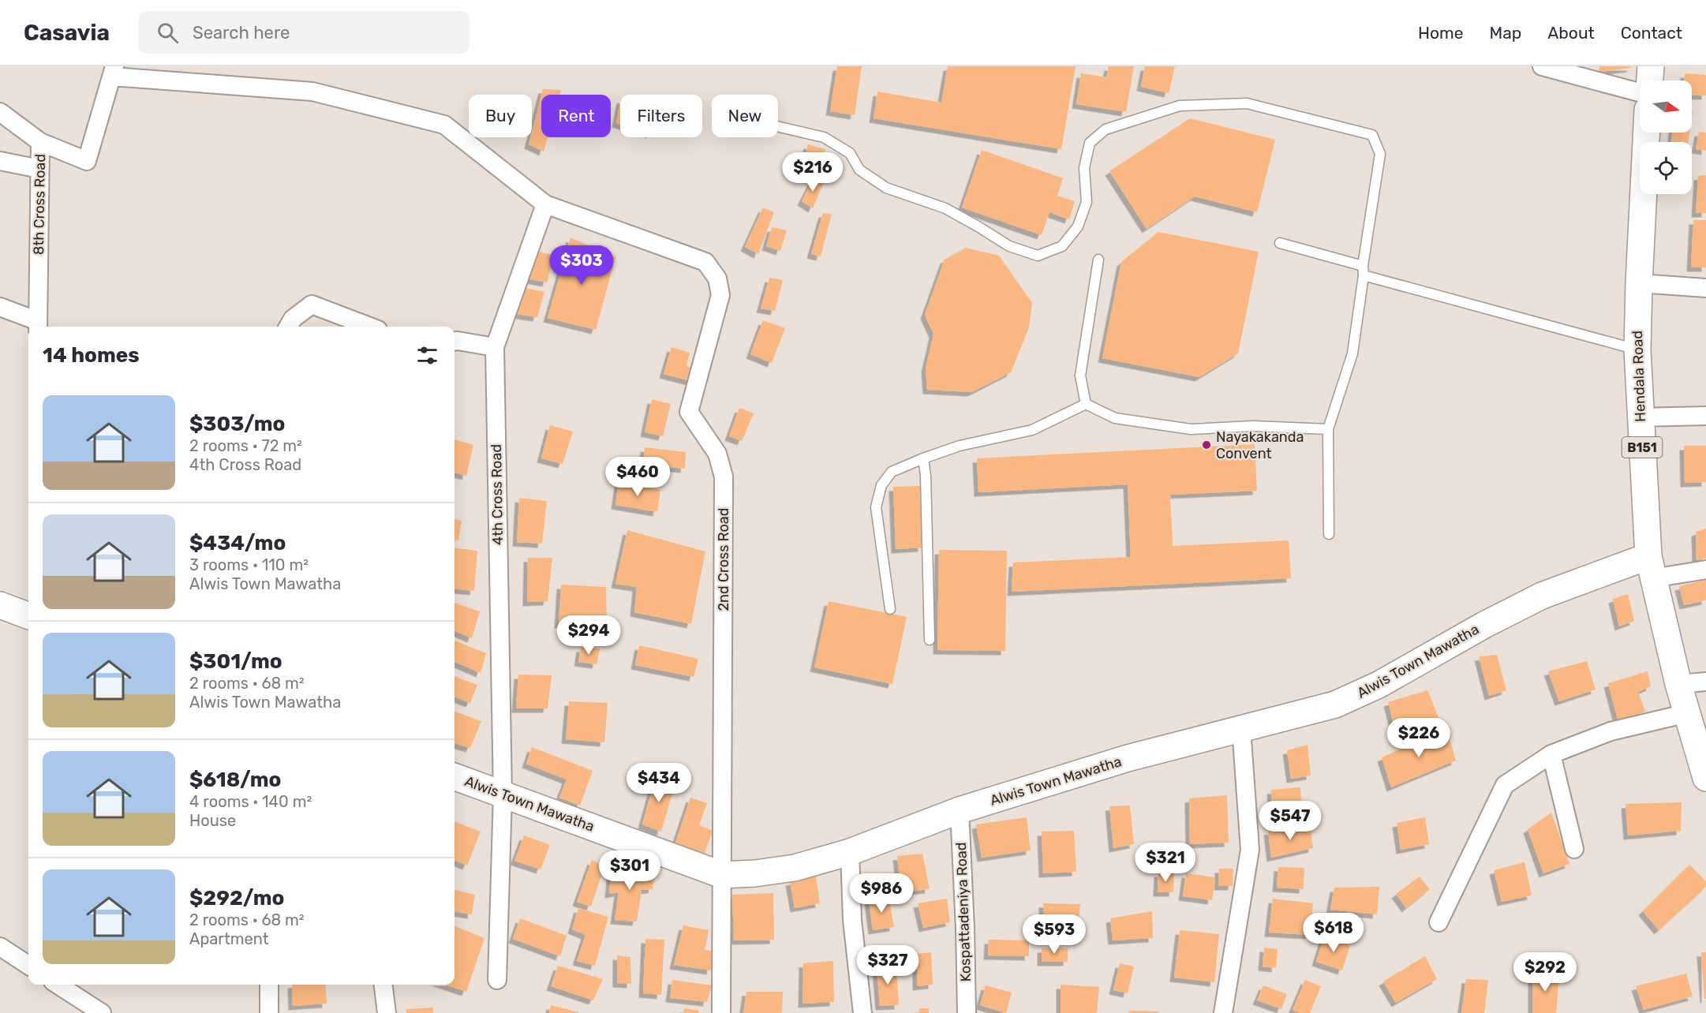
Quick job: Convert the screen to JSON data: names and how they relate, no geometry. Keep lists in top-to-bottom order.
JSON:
{
  "streets": {
    "street": [
      "8th Cross Road",
      "Hendala Road",
      "B151",
      "4th Cross Road",
      "2nd Cross Road",
      "Alwis Town Mawatha",
      "Kospattadeniya Road"
    ]
  },
  "crossings": [
    ["Hendala Road", "Alwis Town Mawatha"],
    ["4th Cross Road", "2nd Cross Road"],
    ["4th Cross Road", "Alwis Town Mawatha"],
    ["2nd Cross Road", "Alwis Town Mawatha"],
    ["Alwis Town Mawatha", "Kospattadeniya Road"]
  ],
  "places": ["Nayakakanda Convent"],
  "north": "right",
  "page": {
    "header": "Casavia",
    "search": "Search here",
    "nav": [
      "Home",
      "Map",
      "About",
      "Contact"
    ],
    "chip": [
      "Buy",
      "Rent",
      "Filters",
      "New"
    ],
    "price": [
      "$216",
      "$303",
      "$460",
      "$294",
      "$226",
      "$434",
      "$547",
      "$321",
      "$301",
      "$986",
      "$618",
      "$593",
      "$327",
      "$292"
    ],
    "heading": "14 homes",
    "list": [
      {
        "name": "$303/mo",
        "note": "2 rooms · 72 m² · 4th Cross Road"
      },
      {
        "name": "$434/mo",
        "note": "3 rooms · 110 m² · Alwis Town Mawatha"
      },
      {
        "name": "$301/mo",
        "note": "2 rooms · 68 m² · Alwis Town Mawatha"
      },
      {
        "name": "$618/mo",
        "note": "4 rooms · 140 m² · House"
      },
      {
        "name": "$292/mo",
        "note": "2 rooms · 68 m² · Apartment"
      }
    ]
  }
}
